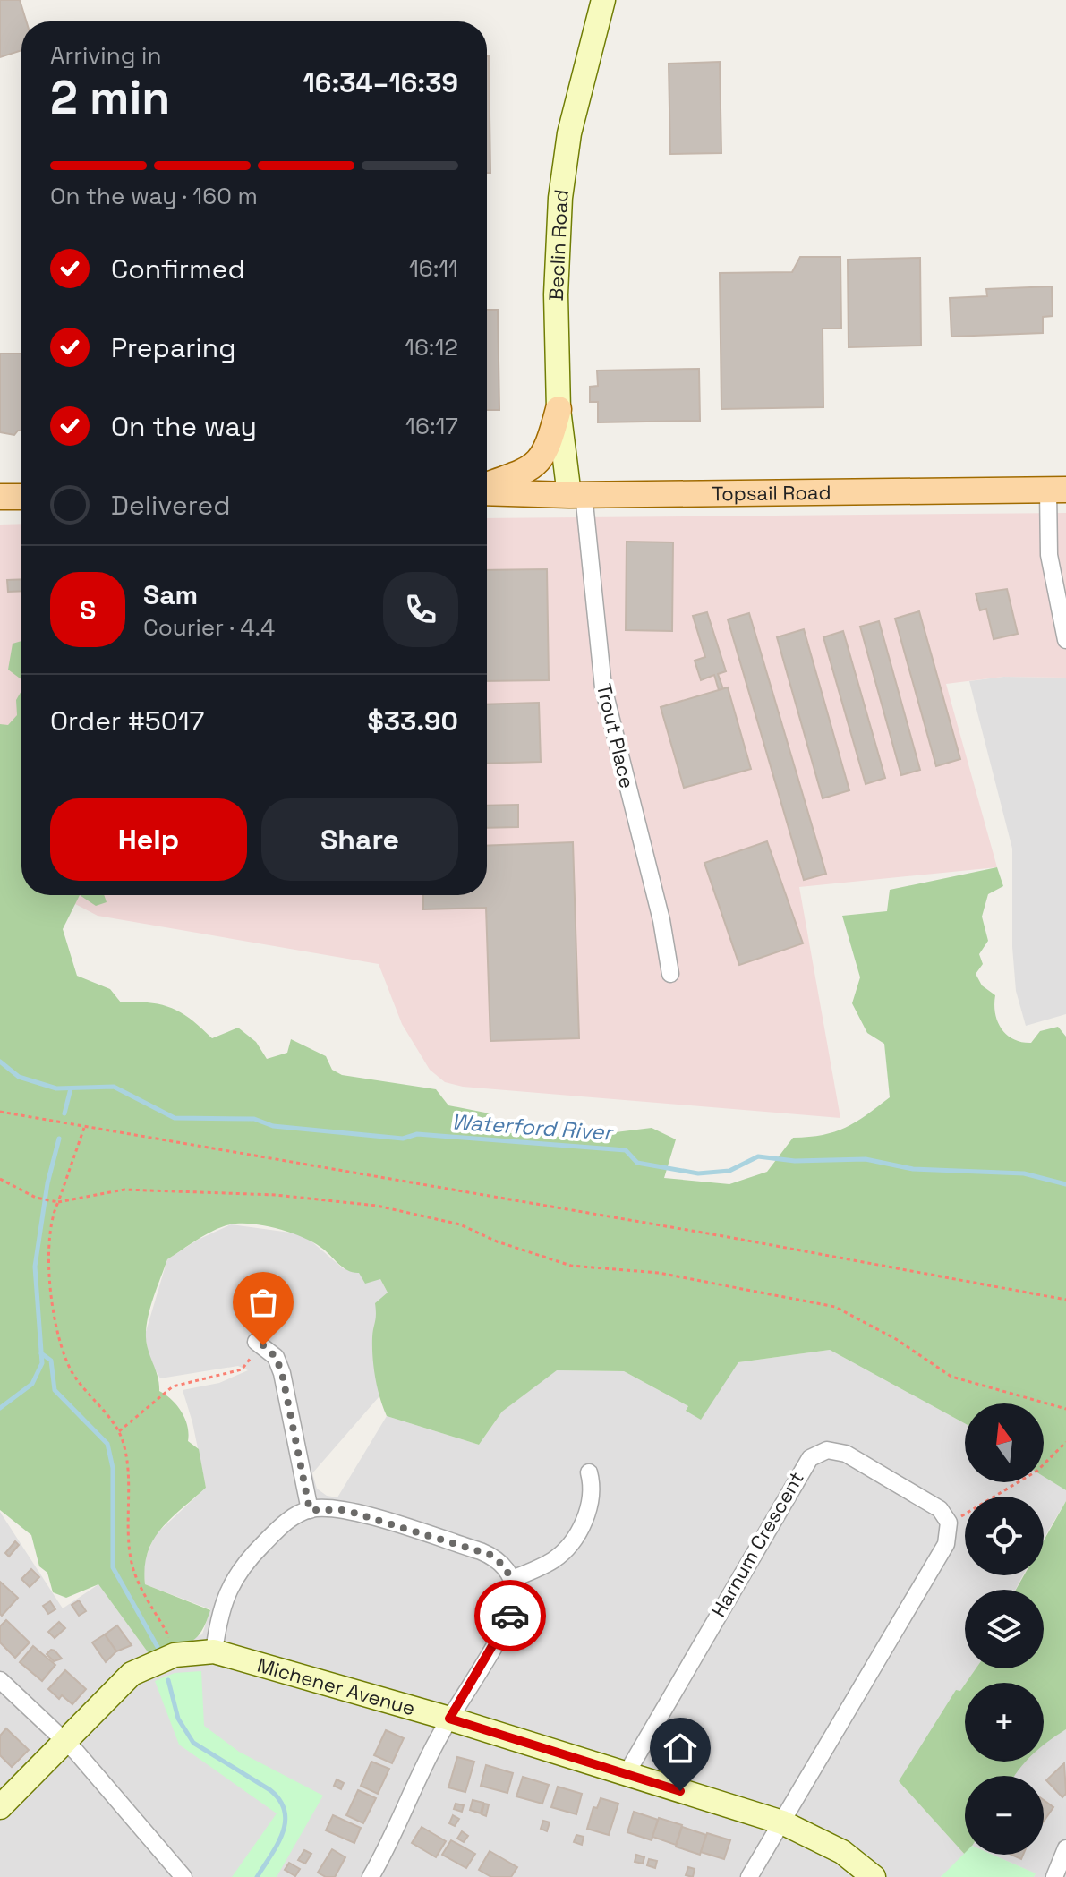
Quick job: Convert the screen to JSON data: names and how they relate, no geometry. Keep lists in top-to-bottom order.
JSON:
{
  "streets": {
    "main road": ["Topsail Road"],
    "street": [
      "Beclin Road",
      "Trout Place",
      "Harnum Crescent",
      "Michener Avenue"
    ]
  },
  "crossings": [
    ["Beclin Road", "Topsail Road"],
    ["Beclin Road", "Trout Place"],
    ["Topsail Road", "Trout Place"],
    ["Harnum Crescent", "Michener Avenue"]
  ],
  "water": ["Waterford River"],
  "north": "top",
  "page": {
    "heading": ["2 min", "Arriving in", "16:34–16:39"],
    "panel": [
      "Sam",
      "Courier · 4.4",
      "Order #5017",
      "$33.90"
    ],
    "bar": "On the way · 160 m",
    "list": [
      ["Confirmed", "16:11"],
      ["Preparing", "16:12"],
      ["On the way", "16:17"],
      "Delivered"
    ],
    "round": "S",
    "buttons": ["Help", "Share"],
    "map_buttons": ["+", "−"]
  }
}
